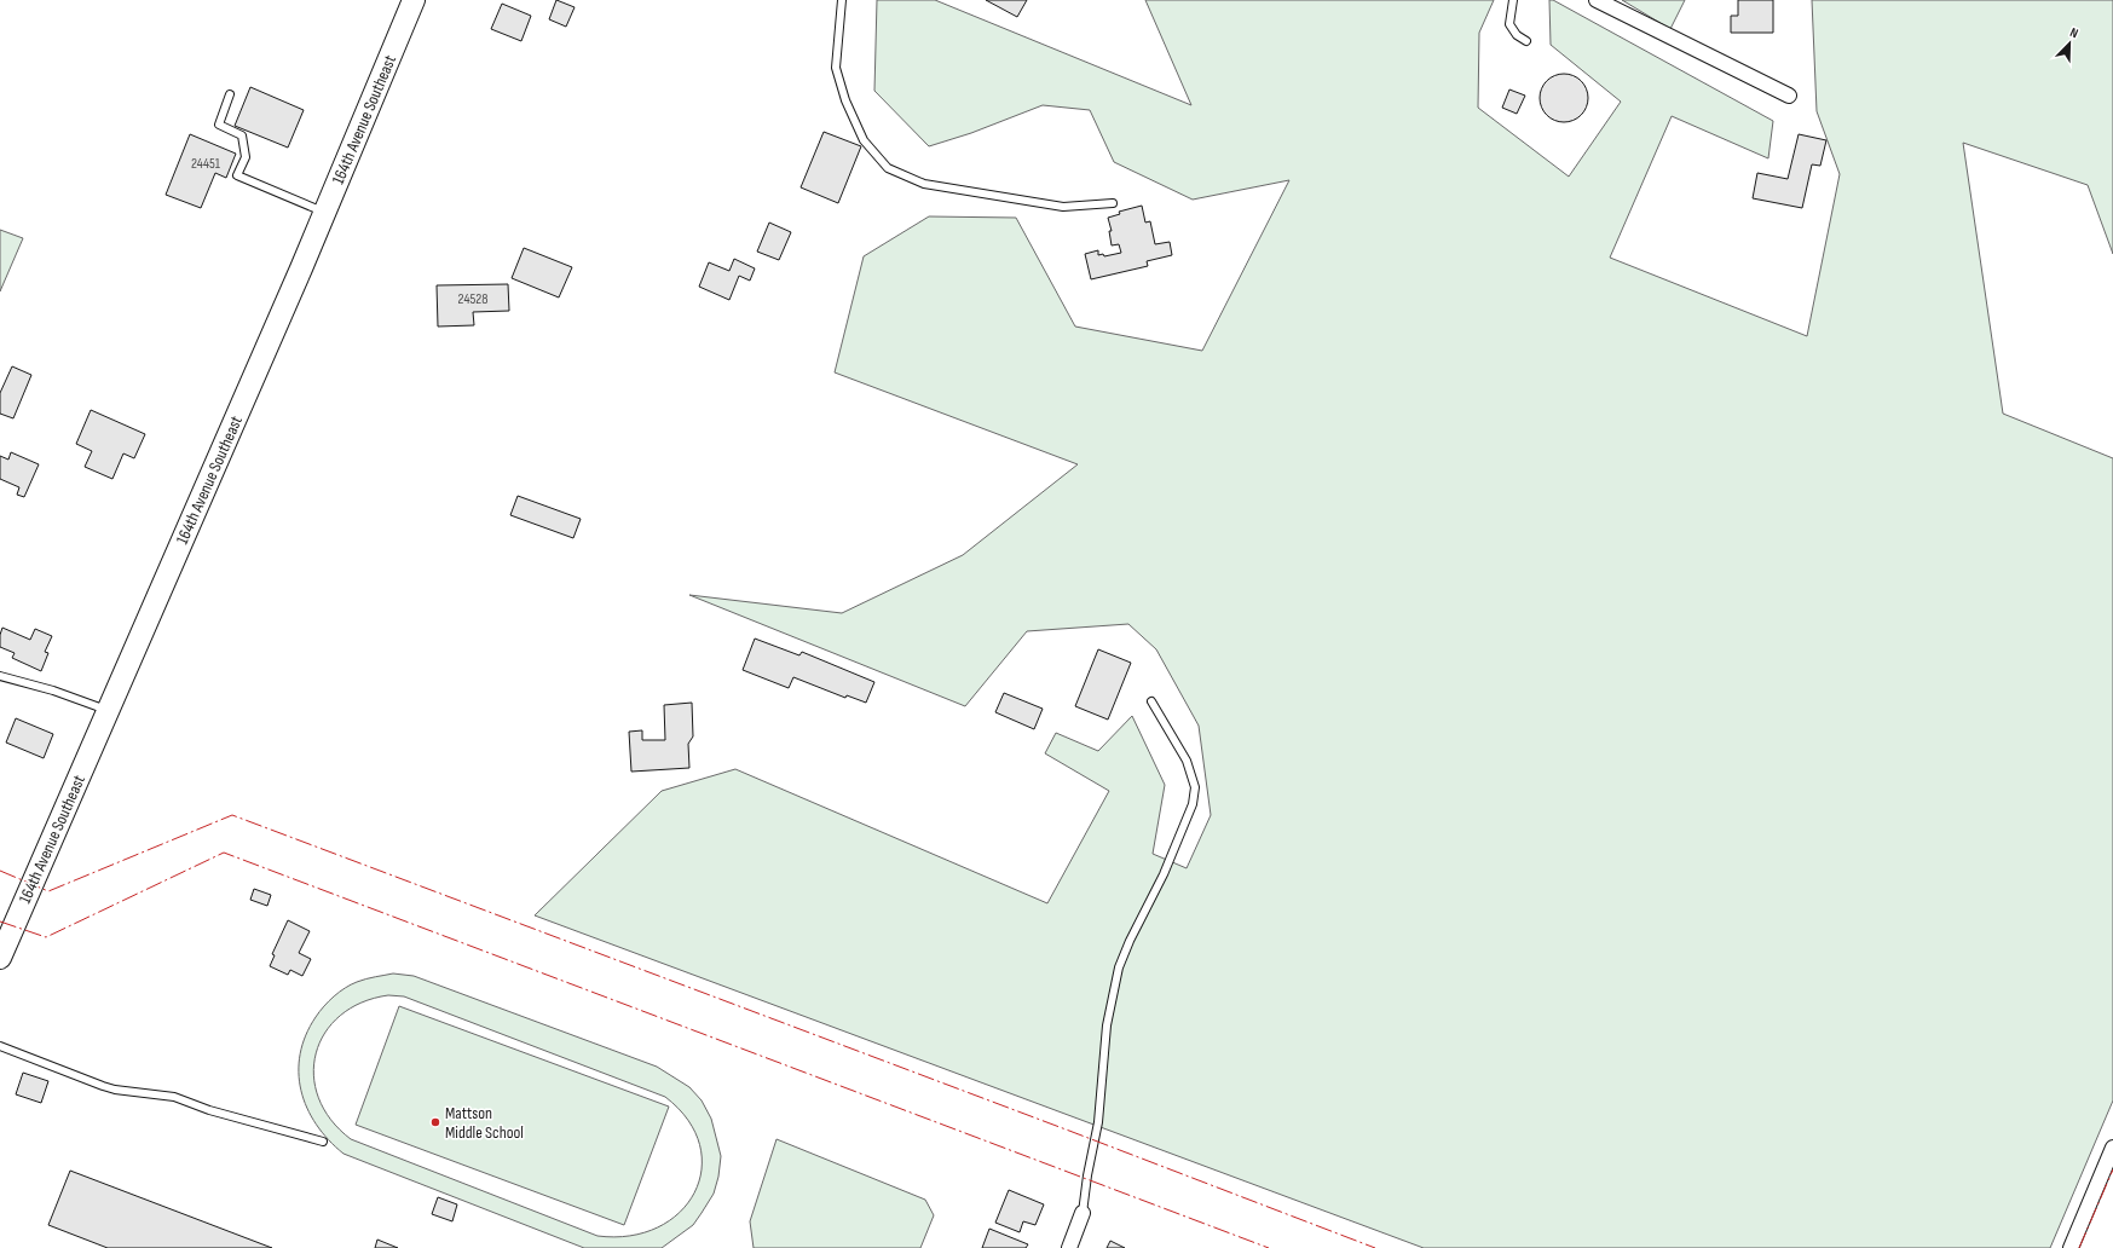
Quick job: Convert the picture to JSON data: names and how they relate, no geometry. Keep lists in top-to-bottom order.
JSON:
{
  "streets": {
    "street": ["164th Avenue Southeast"]
  },
  "places": ["Mattson Middle School"],
  "house_numbers": ["24451", "24528"],
  "north": "top right"
}
